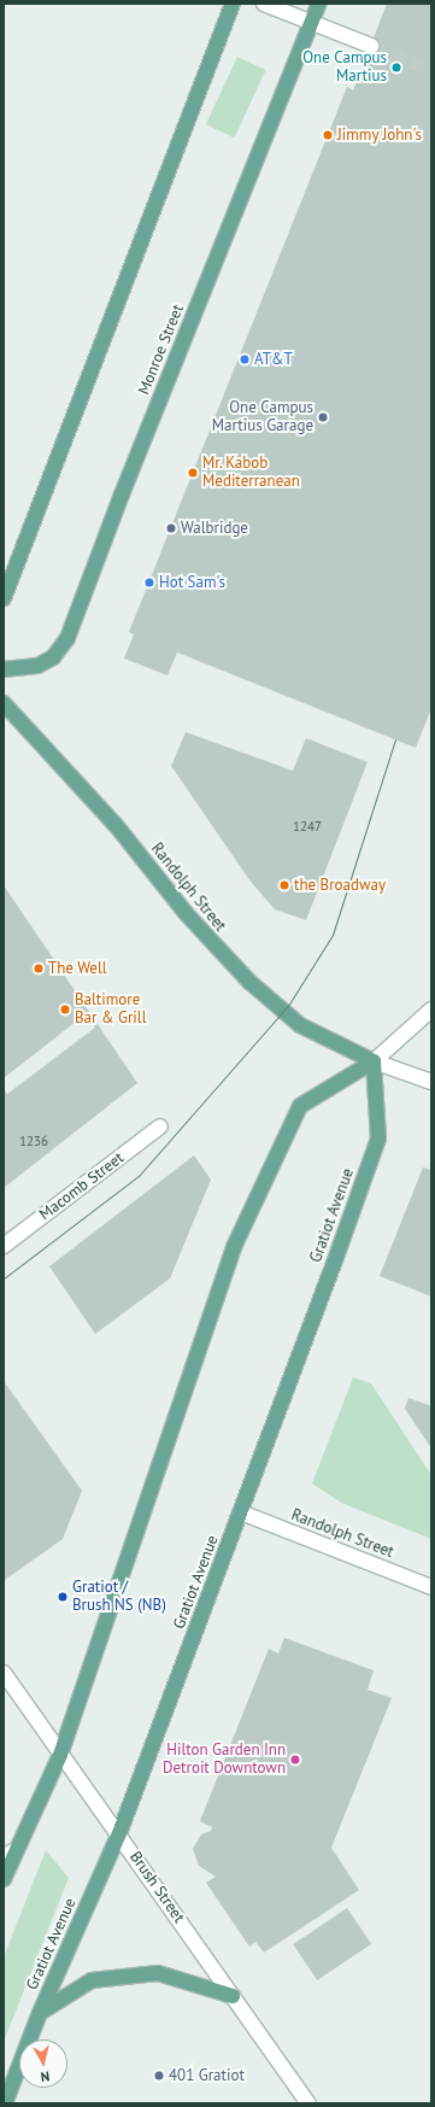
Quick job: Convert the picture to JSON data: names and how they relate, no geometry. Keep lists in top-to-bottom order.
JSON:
{
  "streets": {
    "main road": ["Monroe Street", "Randolph Street", "Gratiot Avenue"],
    "street": ["Macomb Street", "Brush Street"]
  },
  "crossings": [
    ["Randolph Street", "Gratiot Avenue"],
    ["Gratiot Avenue", "Brush Street"]
  ],
  "places": [
    "One Campus Martius",
    "Jimmy John's",
    "AT&T",
    "One Campus Martius Garage",
    "Mr. Kabob Mediterranean",
    "Walbridge",
    "Hot Sam's",
    "the Broadway",
    "The Well",
    "Baltimore Bar & Grill",
    "Gratiot / Brush NS (NB)",
    "Hilton Garden Inn Detroit Downtown",
    "401 Gratiot"
  ],
  "house_numbers": ["1247", "1236"],
  "north": "bottom"
}
